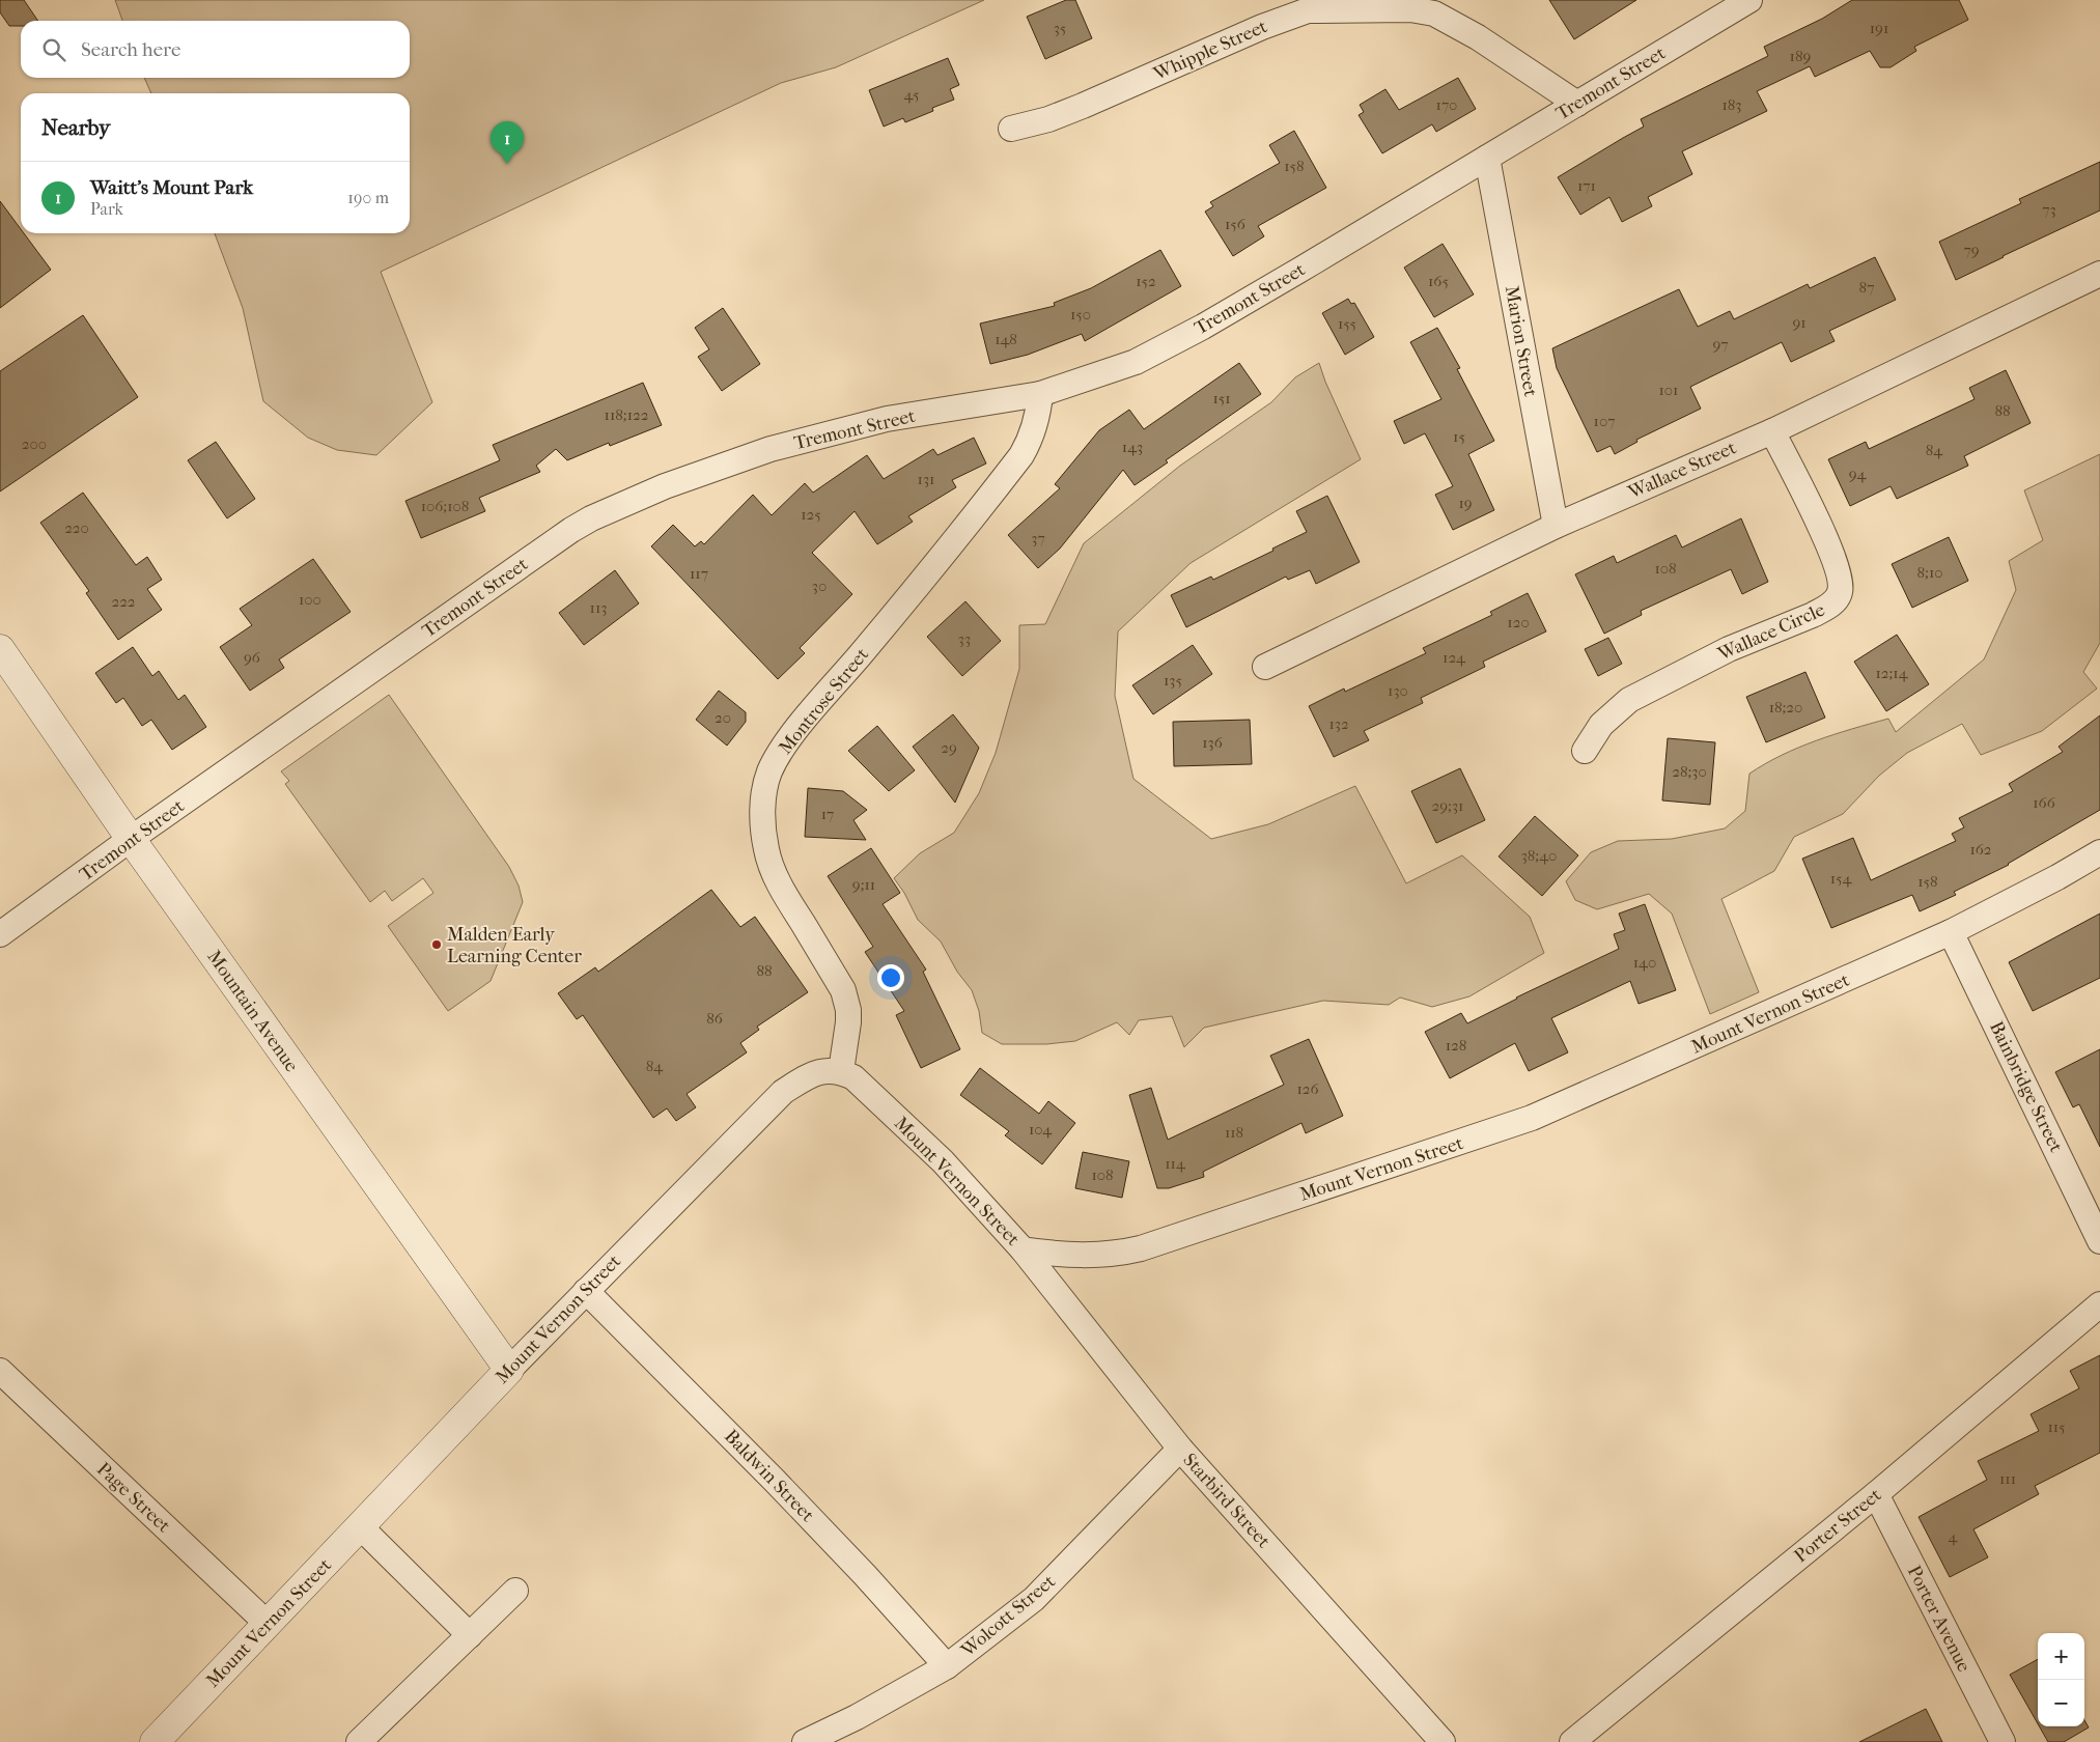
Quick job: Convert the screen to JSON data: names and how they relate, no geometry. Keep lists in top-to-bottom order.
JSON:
{
  "streets": {
    "street": [
      "Whipple Street",
      "Tremont Street",
      "Marion Street",
      "Wallace Street",
      "Wallace Circle",
      "Montrose Street",
      "Mountain Avenue",
      "Mount Vernon Street",
      "Bainbridge Street",
      "Baldwin Street",
      "Page Street",
      "Starbird Street",
      "Porter Street",
      "Wolcott Street",
      "Porter Avenue"
    ]
  },
  "crossings": [
    ["Whipple Street", "Tremont Street"],
    ["Tremont Street", "Marion Street"],
    ["Tremont Street", "Montrose Street"],
    ["Tremont Street", "Mountain Avenue"],
    ["Marion Street", "Wallace Street"],
    ["Wallace Street", "Wallace Circle"],
    ["Montrose Street", "Mount Vernon Street"],
    ["Mountain Avenue", "Mount Vernon Street"],
    ["Mount Vernon Street", "Bainbridge Street"],
    ["Mount Vernon Street", "Baldwin Street"],
    ["Mount Vernon Street", "Page Street"],
    ["Mount Vernon Street", "Starbird Street"],
    ["Baldwin Street", "Wolcott Street"],
    ["Starbird Street", "Wolcott Street"],
    ["Porter Street", "Porter Avenue"]
  ],
  "places": ["Malden Early Learning Center"],
  "house_numbers": [
    "35",
    "191",
    "189",
    "45",
    "170",
    "183",
    "158",
    "171",
    "73",
    "156",
    "79",
    "152",
    "165",
    "87",
    "150",
    "91",
    "155",
    "148",
    "97",
    "101",
    "151",
    "88",
    "118;122",
    "107",
    "15",
    "200",
    "143",
    "84",
    "94",
    "131",
    "19",
    "106;108",
    "125",
    "220",
    "37",
    "108",
    "8;10",
    "117",
    "30",
    "100",
    "222",
    "113",
    "120",
    "33",
    "96",
    "124",
    "12;14",
    "135",
    "130",
    "18;20",
    "20",
    "132",
    "136",
    "29",
    "28;30",
    "166",
    "29;31",
    "17",
    "162",
    "38;40",
    "154",
    "158",
    "9;11",
    "140",
    "88",
    "86",
    "128",
    "84",
    "126",
    "104",
    "118",
    "114",
    "108",
    "115",
    "111",
    "4"
  ],
  "page": {
    "search": "Search here",
    "heading": "Nearby",
    "pins": "1",
    "list": [
      {
        "mark": "1",
        "name": "Waitt's Mount Park",
        "note": "Park",
        "value": "190 m"
      }
    ],
    "map_buttons": ["+", "−"]
  }
}
